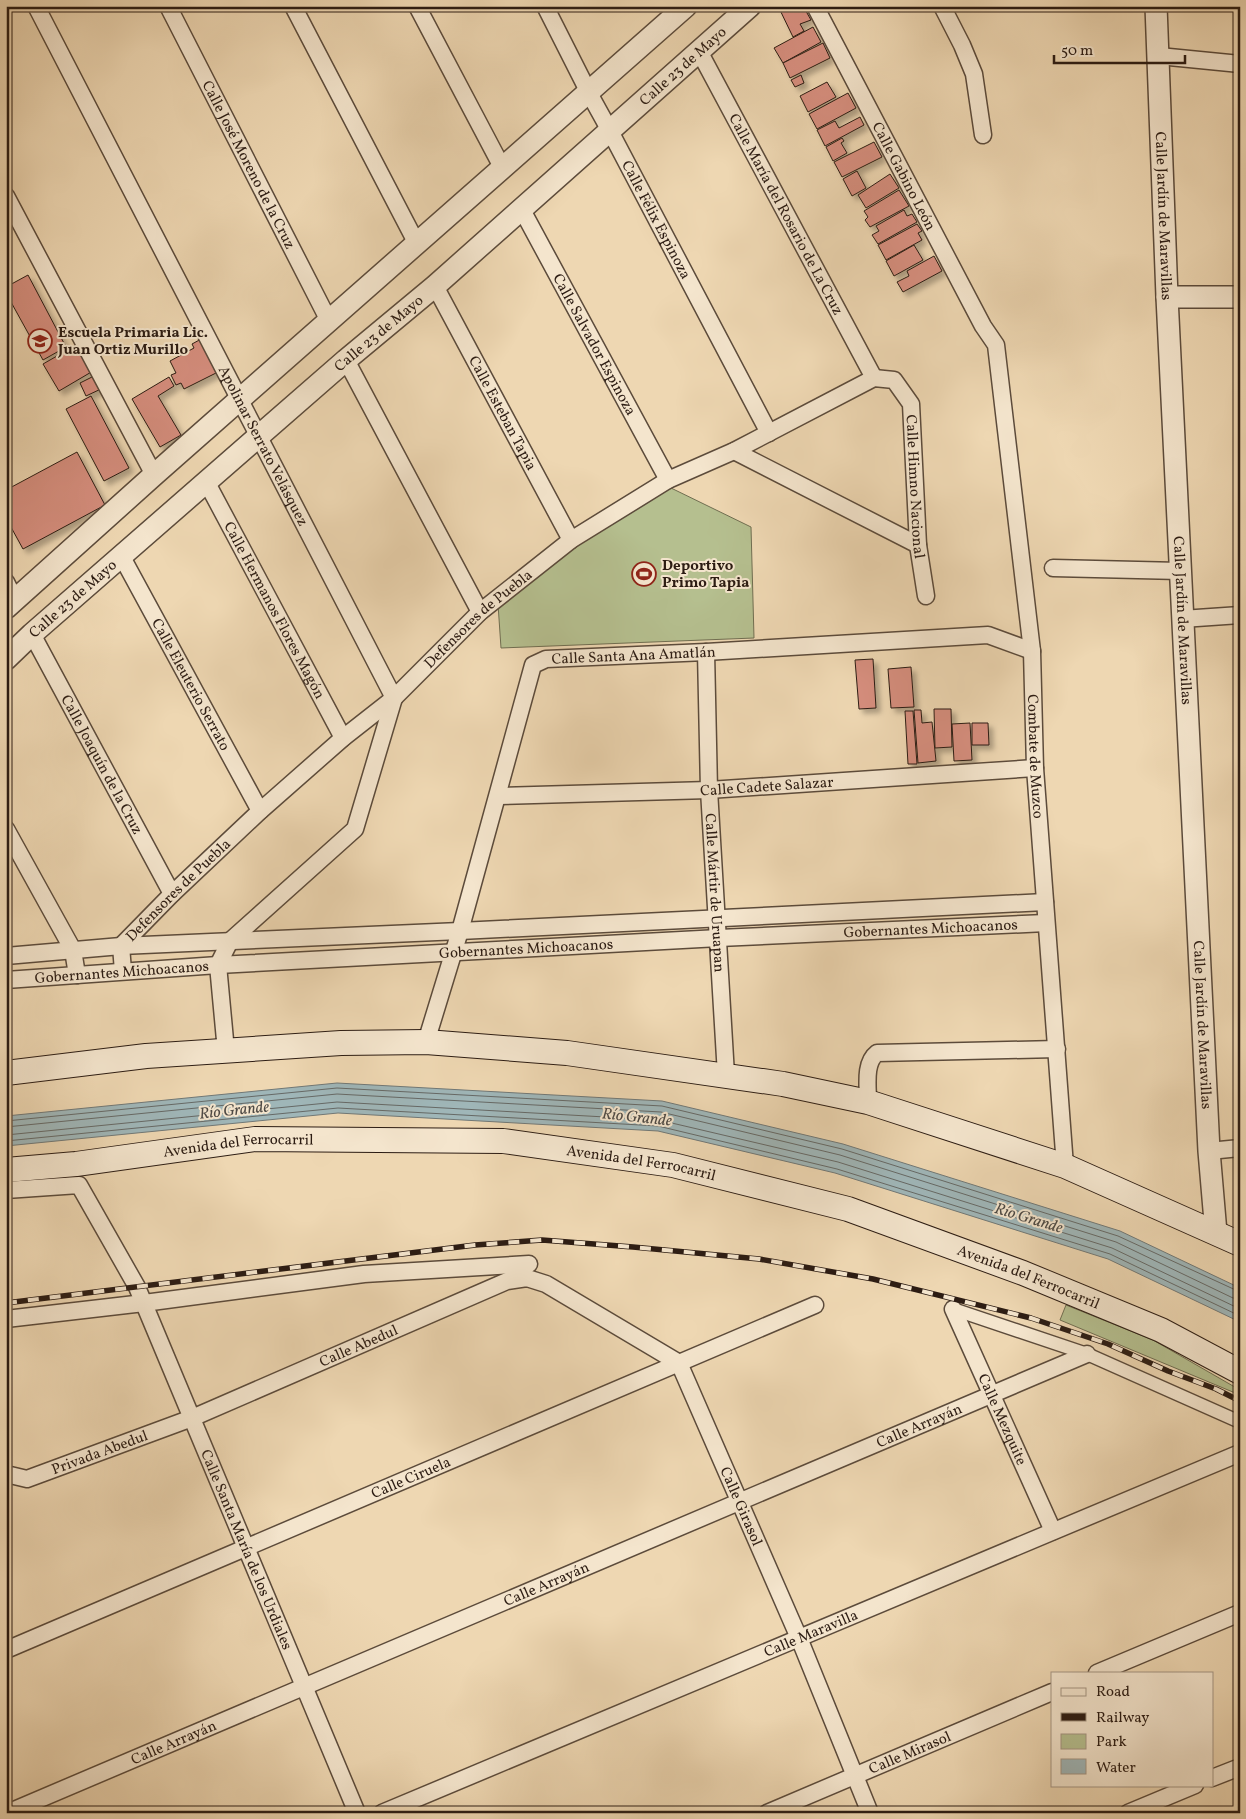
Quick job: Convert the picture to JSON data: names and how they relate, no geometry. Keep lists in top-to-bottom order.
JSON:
{
  "streets": {
    "main road": ["Avenida del Ferrocarril"],
    "street": [
      "Calle 23 de Mayo",
      "Calle José Moreno de la Cruz",
      "Calle Gabino León",
      "Calle María del Rosario de La Cruz",
      "Calle Jardín de Maravillas",
      "Calle Félix Espinoza",
      "Calle Salvador Espinoza",
      "Calle Esteban Tapia",
      "Apolinar Serrato Velásquez",
      "Calle Himno Nacional",
      "Calle Hermanos Flores Magón",
      "Defensores de Puebla",
      "Calle Santa Ana Amatlán",
      "Calle Eleuterio Serrato",
      "Combate de Muzco",
      "Calle Joaquín de la Cruz",
      "Calle Cadete Salazar",
      "Calle Mártir de Uruapan",
      "Gobernantes Michoacanos",
      "Calle Abedul",
      "Calle Mezquite",
      "Calle Arrayán",
      "Privada Abedul",
      "Calle Ciruela",
      "Calle Girasol",
      "Calle Santa María de los Urdiales",
      "Calle Maravilla",
      "Calle Mirasol"
    ]
  },
  "crossings": [
    ["Calle 23 de Mayo", "Calle María del Rosario de La Cruz"],
    ["Calle 23 de Mayo", "Calle Félix Espinoza"],
    ["Calle 23 de Mayo", "Calle Salvador Espinoza"],
    ["Calle 23 de Mayo", "Calle Esteban Tapia"],
    ["Calle 23 de Mayo", "Apolinar Serrato Velásquez"],
    ["Calle 23 de Mayo", "Calle Hermanos Flores Magón"],
    ["Calle 23 de Mayo", "Calle Eleuterio Serrato"],
    ["Calle 23 de Mayo", "Calle Joaquín de la Cruz"],
    ["Calle Gabino León", "Combate de Muzco"],
    ["Calle María del Rosario de La Cruz", "Calle Himno Nacional"],
    ["Calle María del Rosario de La Cruz", "Defensores de Puebla"],
    ["Calle Félix Espinoza", "Defensores de Puebla"],
    ["Calle Salvador Espinoza", "Defensores de Puebla"],
    ["Calle Esteban Tapia", "Defensores de Puebla"],
    ["Apolinar Serrato Velásquez", "Defensores de Puebla"],
    ["Calle Himno Nacional", "Defensores de Puebla"],
    ["Calle Hermanos Flores Magón", "Defensores de Puebla"],
    ["Defensores de Puebla", "Calle Eleuterio Serrato"],
    ["Defensores de Puebla", "Calle Joaquín de la Cruz"],
    ["Defensores de Puebla", "Gobernantes Michoacanos"],
    ["Calle Santa Ana Amatlán", "Combate de Muzco"],
    ["Calle Santa Ana Amatlán", "Calle Cadete Salazar"],
    ["Calle Santa Ana Amatlán", "Calle Mártir de Uruapan"],
    ["Calle Santa Ana Amatlán", "Gobernantes Michoacanos"],
    ["Combate de Muzco", "Calle Cadete Salazar"],
    ["Combate de Muzco", "Gobernantes Michoacanos"],
    ["Calle Cadete Salazar", "Calle Mártir de Uruapan"],
    ["Calle Mártir de Uruapan", "Gobernantes Michoacanos"],
    ["Calle Abedul", "Privada Abedul"],
    ["Calle Abedul", "Calle Santa María de los Urdiales"],
    ["Calle Mezquite", "Calle Arrayán"],
    ["Calle Mezquite", "Calle Maravilla"],
    ["Calle Arrayán", "Calle Girasol"],
    ["Calle Arrayán", "Calle Santa María de los Urdiales"],
    ["Privada Abedul", "Calle Santa María de los Urdiales"],
    ["Calle Ciruela", "Calle Girasol"],
    ["Calle Ciruela", "Calle Santa María de los Urdiales"],
    ["Calle Girasol", "Calle Maravilla"],
    ["Calle Girasol", "Calle Mirasol"]
  ],
  "water": ["Río Grande"],
  "places": {
    "school or university": ["Escuela Primaria Lic. Juan Ortiz Murillo"],
    "sports": ["Deportivo Primo Tapia"]
  },
  "legend": [
    "Road",
    "Railway",
    "Park",
    "Water"
  ],
  "scale_bar": "50 m"
}
